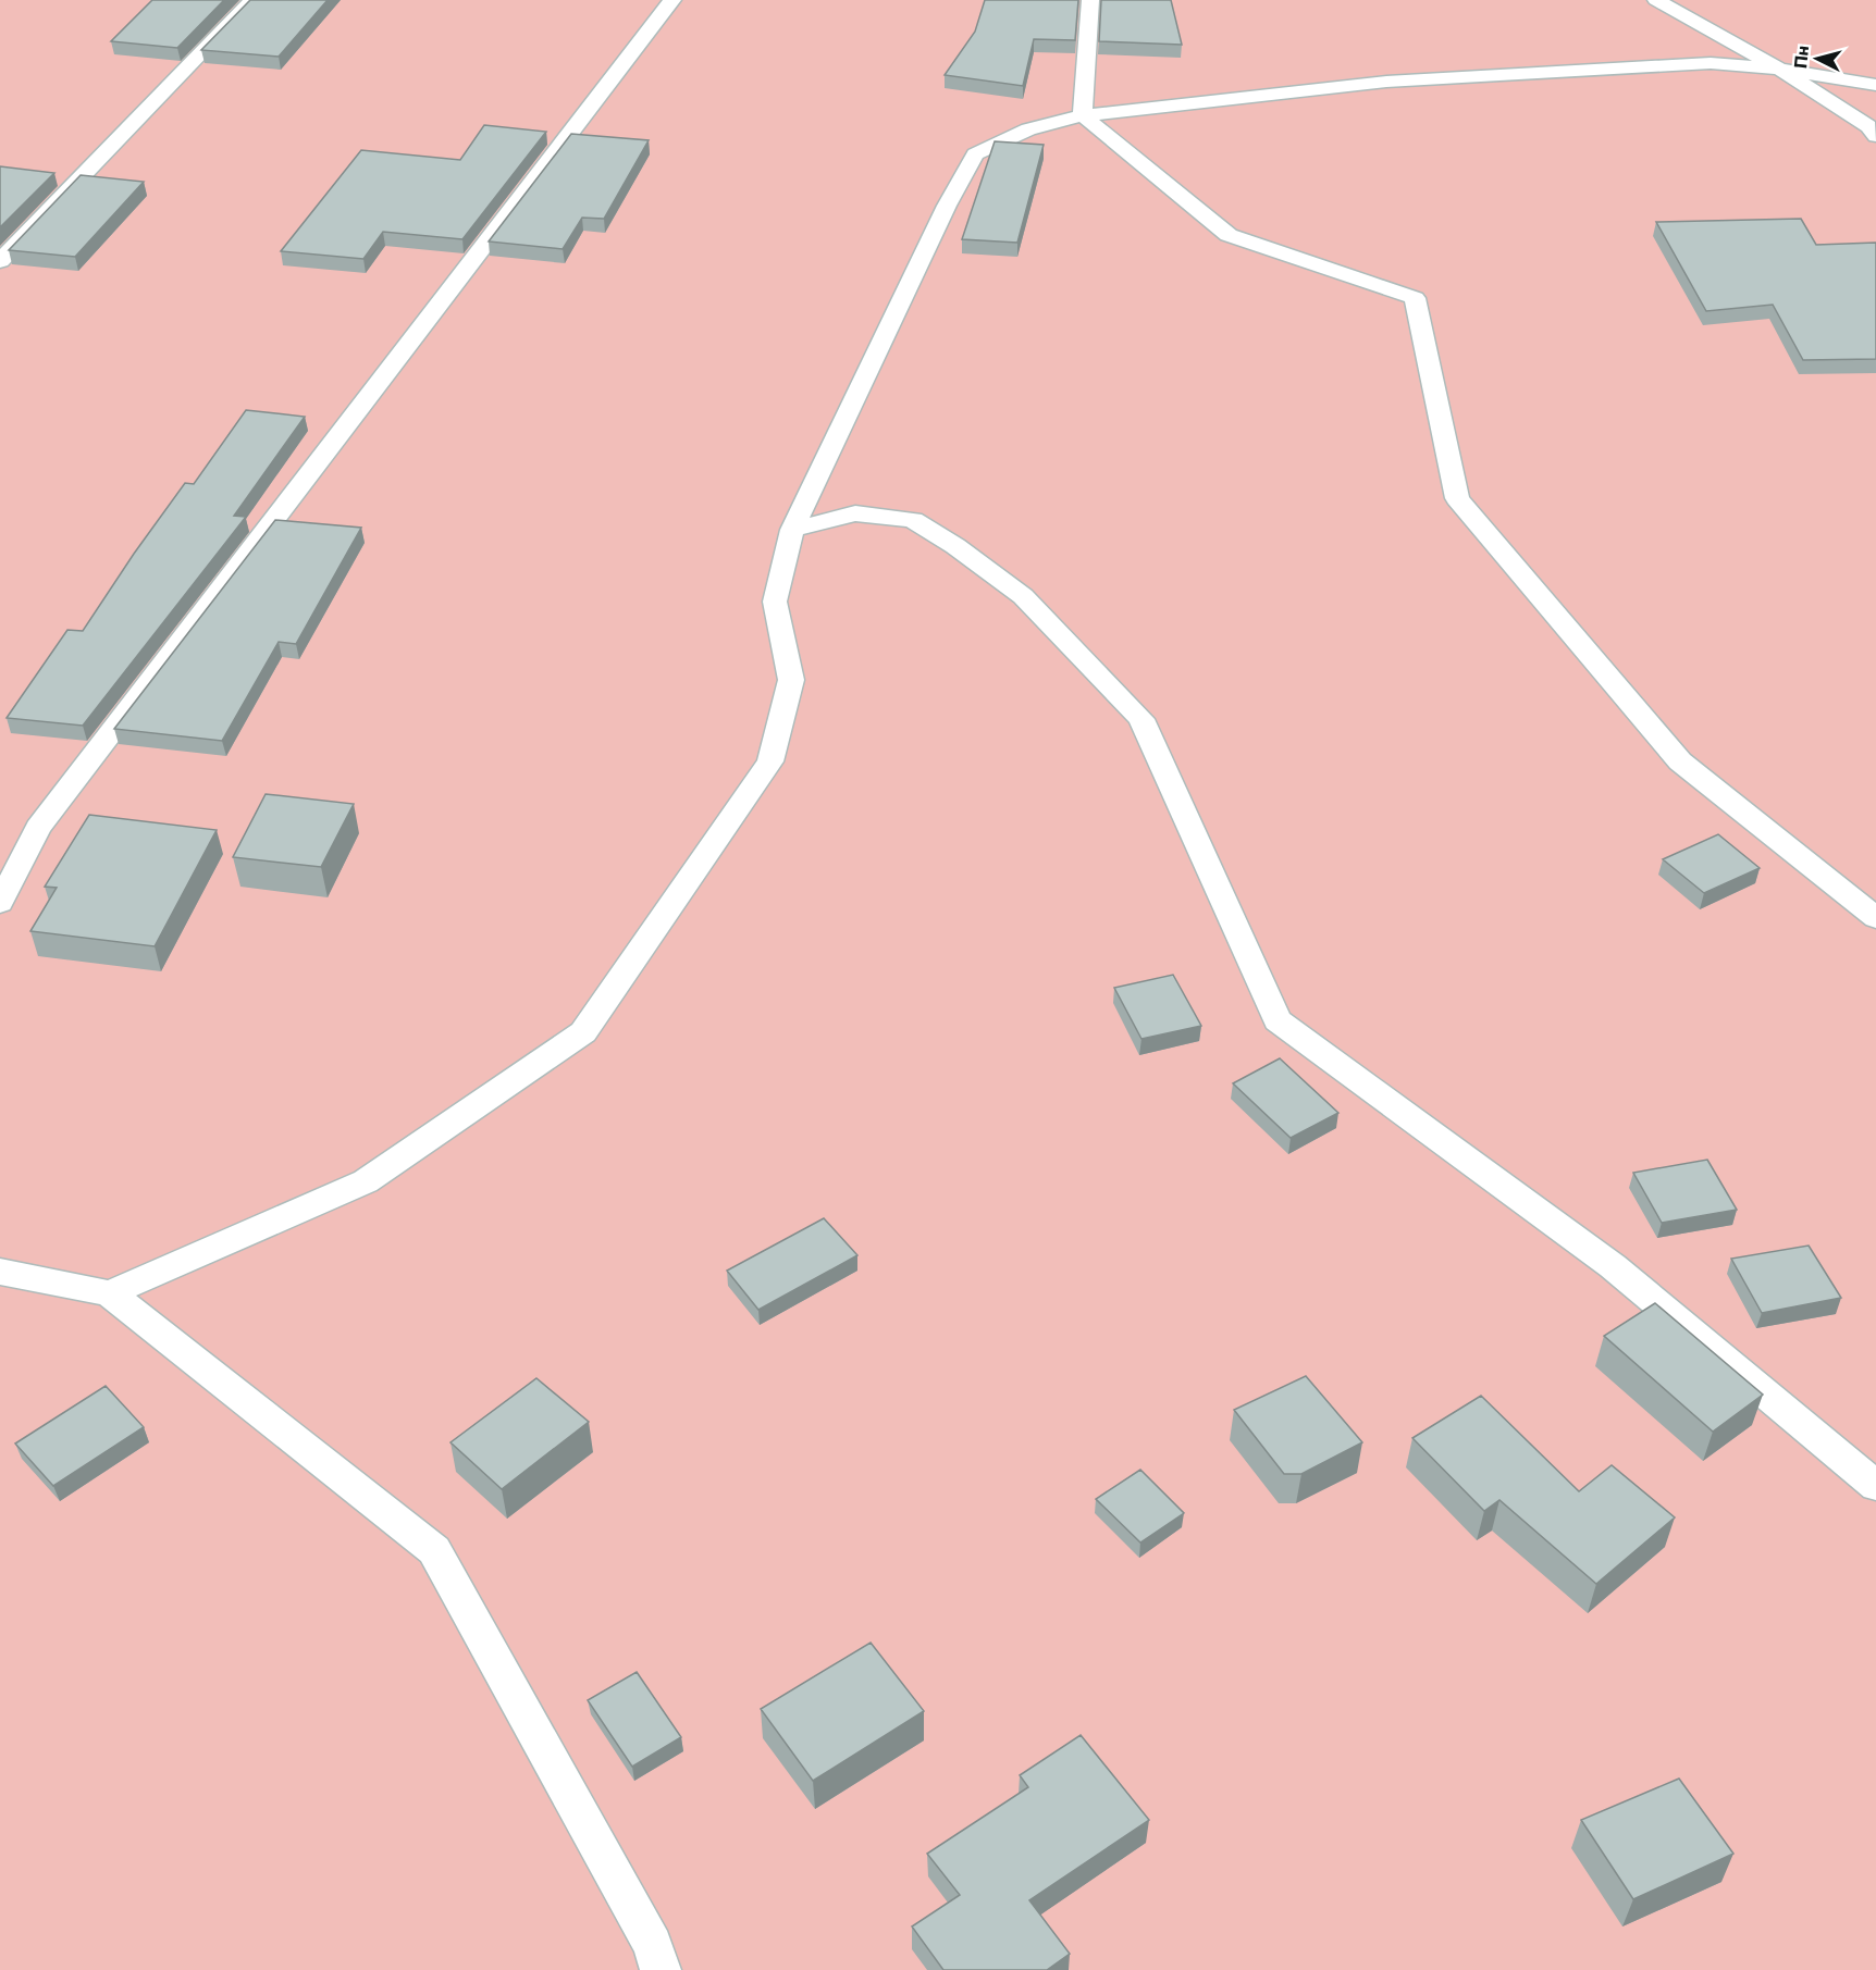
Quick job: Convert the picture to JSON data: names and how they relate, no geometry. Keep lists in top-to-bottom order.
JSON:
{
  "north": "left"
}
